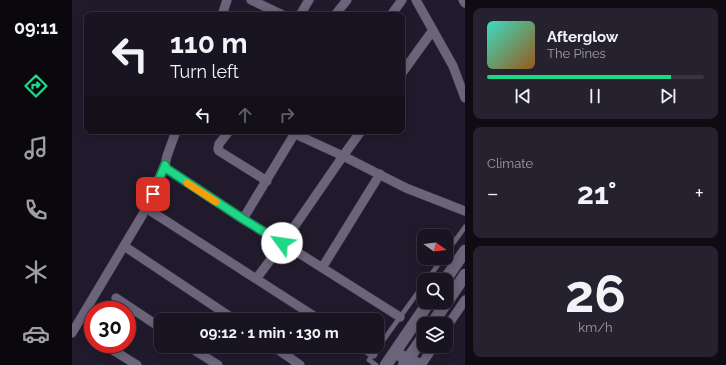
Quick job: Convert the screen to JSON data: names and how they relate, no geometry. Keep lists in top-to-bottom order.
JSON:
{
  "north": "right",
  "page": {
    "tabs": "09:11",
    "turn": ["110 m", "Turn left"],
    "song": ["Afterglow", "The Pines"],
    "tile": [
      "Climate",
      ["26", "km/h"]
    ],
    "heat": ["−", "21°", "+"],
    "limit": "30",
    "trip": "09:12 · 1 min · 130 m"
  }
}
